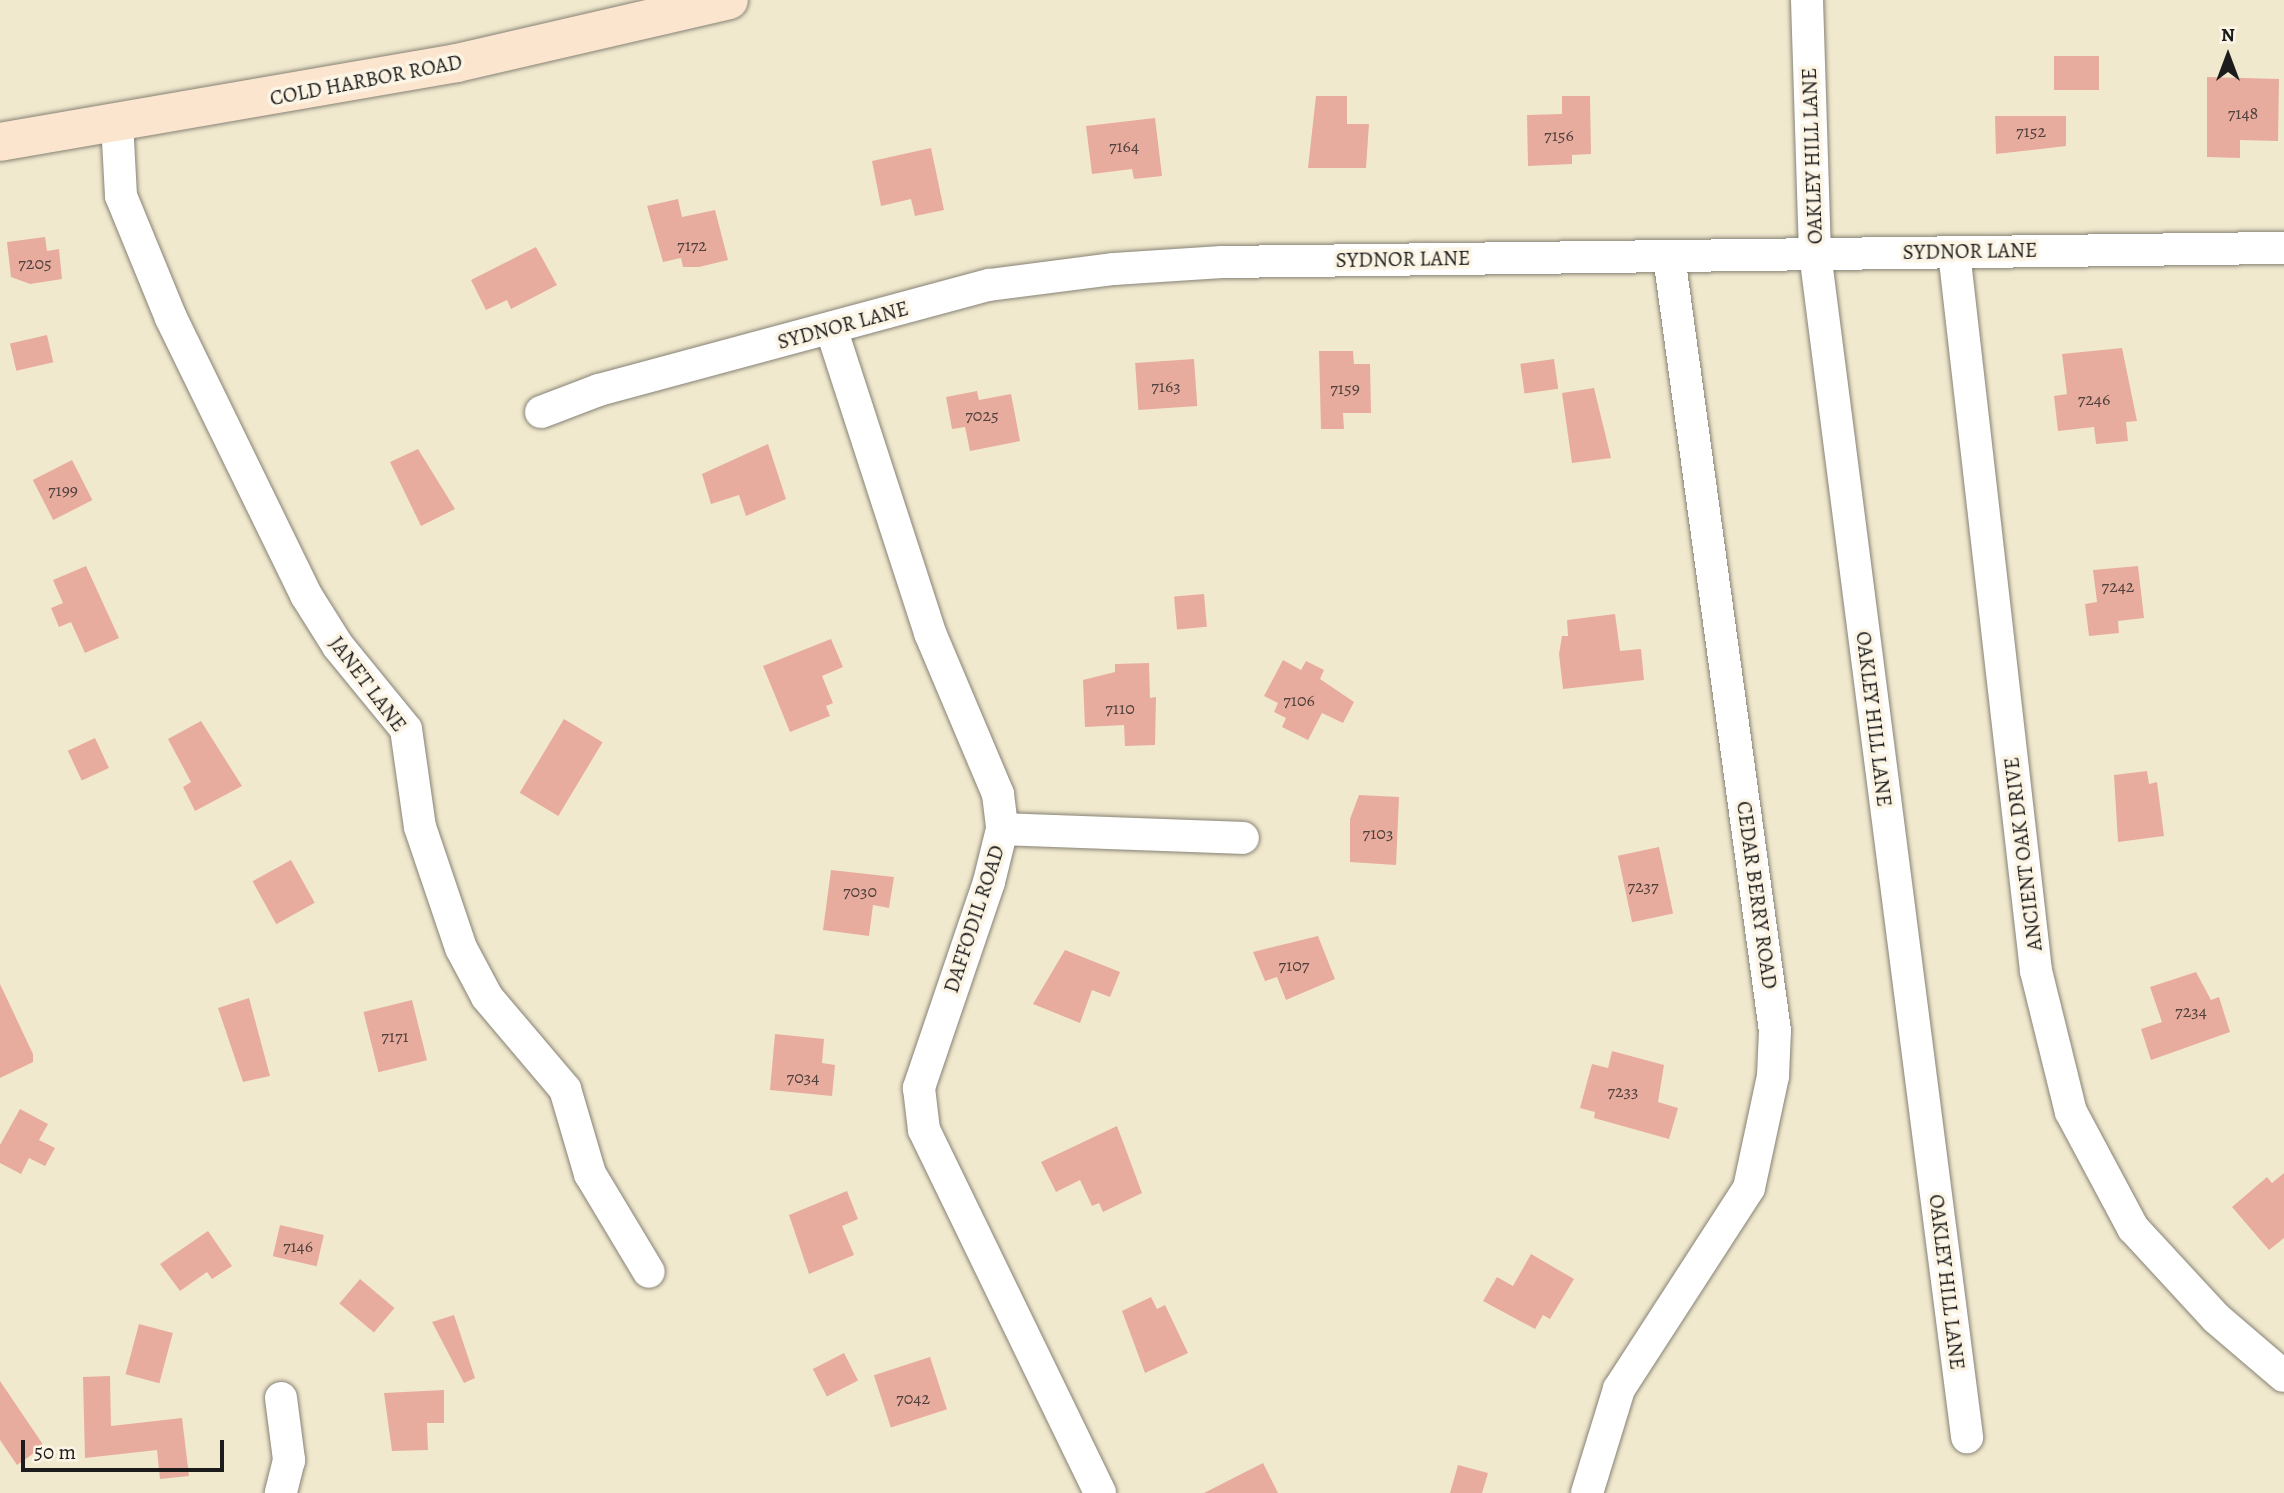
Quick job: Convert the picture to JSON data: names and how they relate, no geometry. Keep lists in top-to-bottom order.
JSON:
{
  "streets": {
    "main road": ["COLD HARBOR ROAD"],
    "street": [
      "OAKLEY HILL LANE",
      "SYDNOR LANE",
      "JANET LANE",
      "ANCIENT OAK DRIVE",
      "CEDAR BERRY ROAD",
      "DAFFODIL ROAD"
    ]
  },
  "crossings": [
    ["COLD HARBOR ROAD", "JANET LANE"],
    ["OAKLEY HILL LANE", "SYDNOR LANE"],
    ["SYDNOR LANE", "ANCIENT OAK DRIVE"],
    ["SYDNOR LANE", "CEDAR BERRY ROAD"],
    ["SYDNOR LANE", "DAFFODIL ROAD"]
  ],
  "house_numbers": [
    "7148",
    "7152",
    "7156",
    "7164",
    "7172",
    "7205",
    "7163",
    "7159",
    "7246",
    "7025",
    "7199",
    "7242",
    "7106",
    "7110",
    "7103",
    "7237",
    "7030",
    "7107",
    "7234",
    "7171",
    "7034",
    "7233",
    "7146",
    "7042"
  ],
  "scale_bar": "50 m",
  "north": "top"
}
